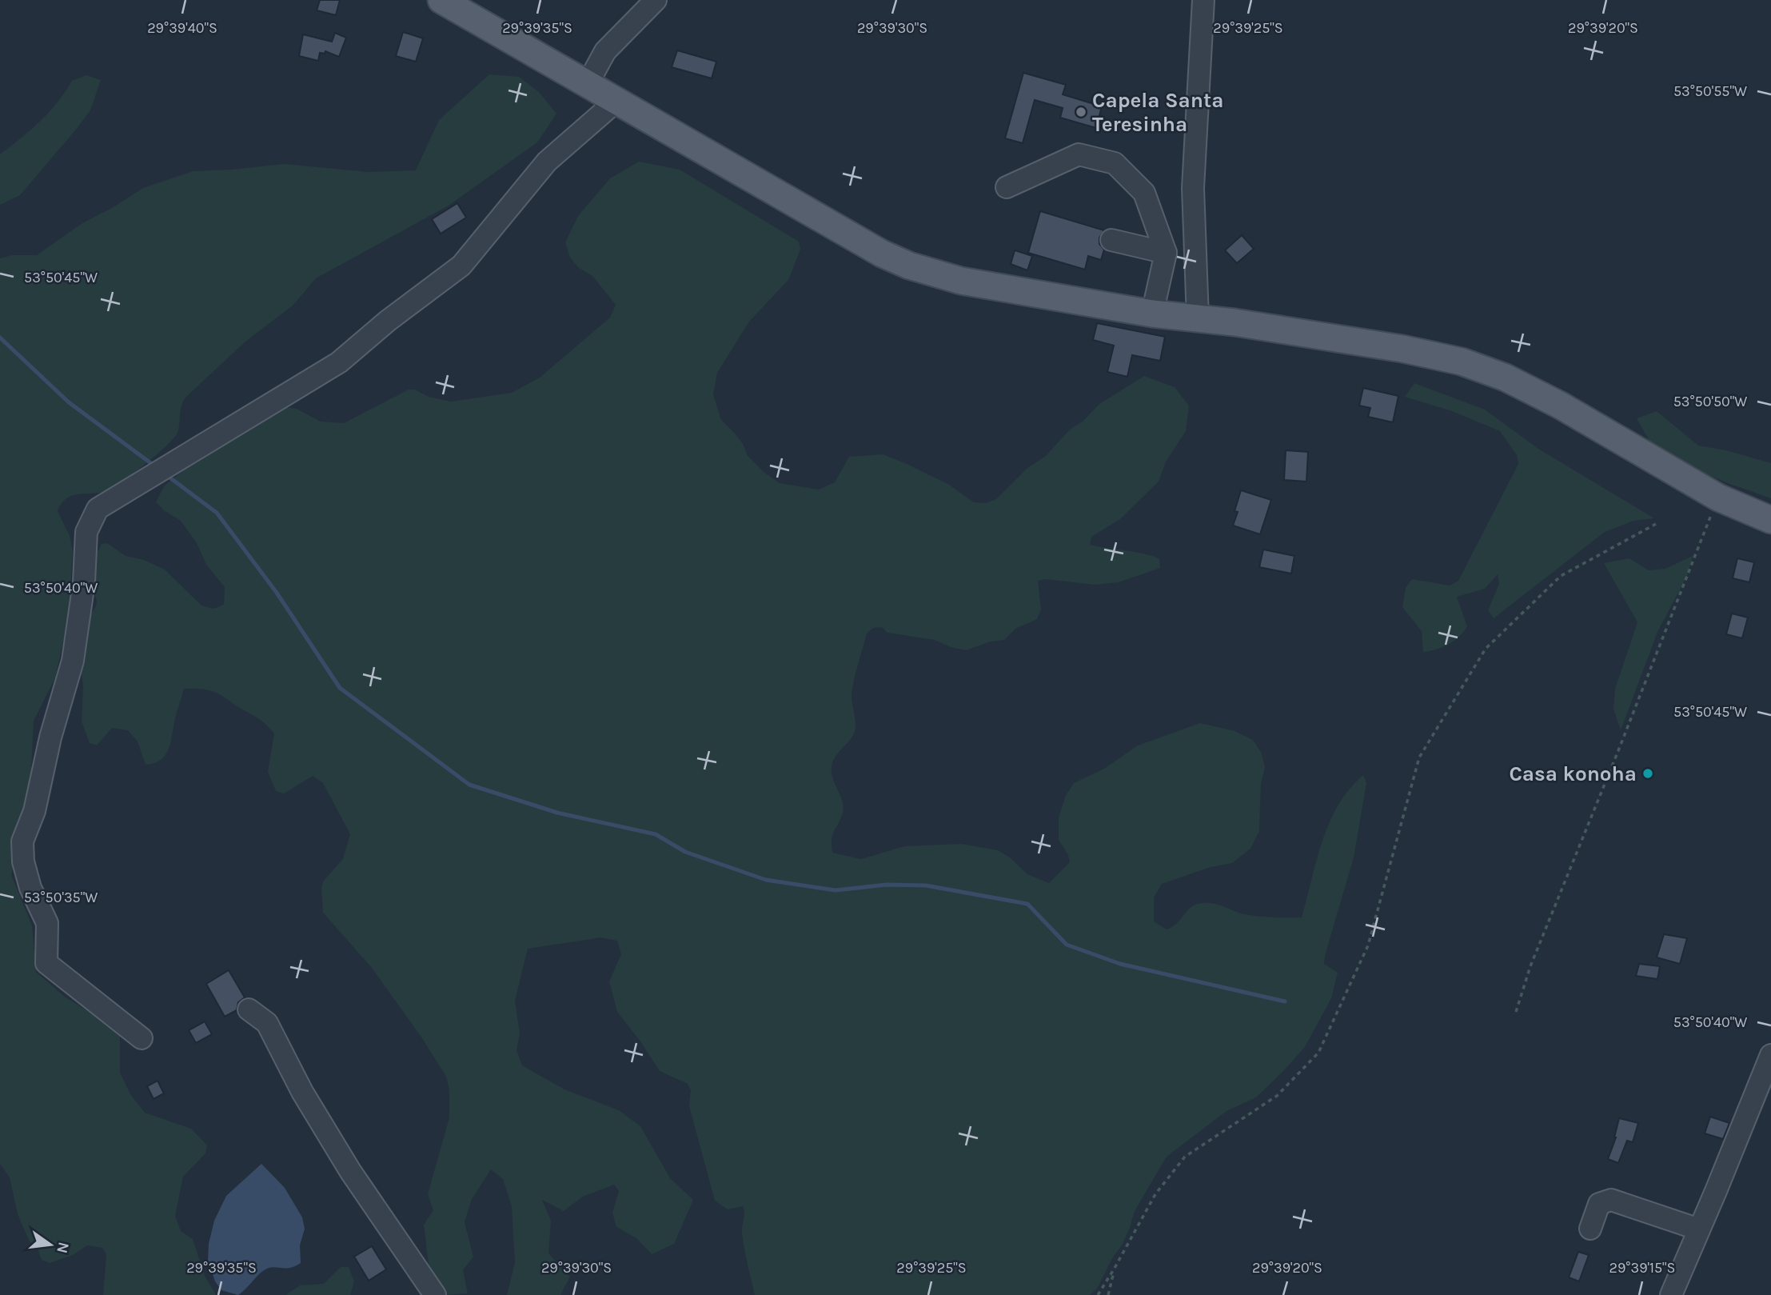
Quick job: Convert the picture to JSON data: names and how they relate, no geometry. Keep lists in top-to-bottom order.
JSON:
{
  "places": ["Capela Santa Teresinha", "Casa konoha"],
  "north": "right",
  "coordinates": [
    "29°39'40\"S",
    "29°39'35\"S",
    "29°39'30\"S",
    "29°39'25\"S",
    "29°39'20\"S",
    "53°50'55\"W",
    "53°50'45\"W",
    "53°50'50\"W",
    "53°50'40\"W",
    "53°50'35\"W",
    "29°39'15\"S"
  ]
}
